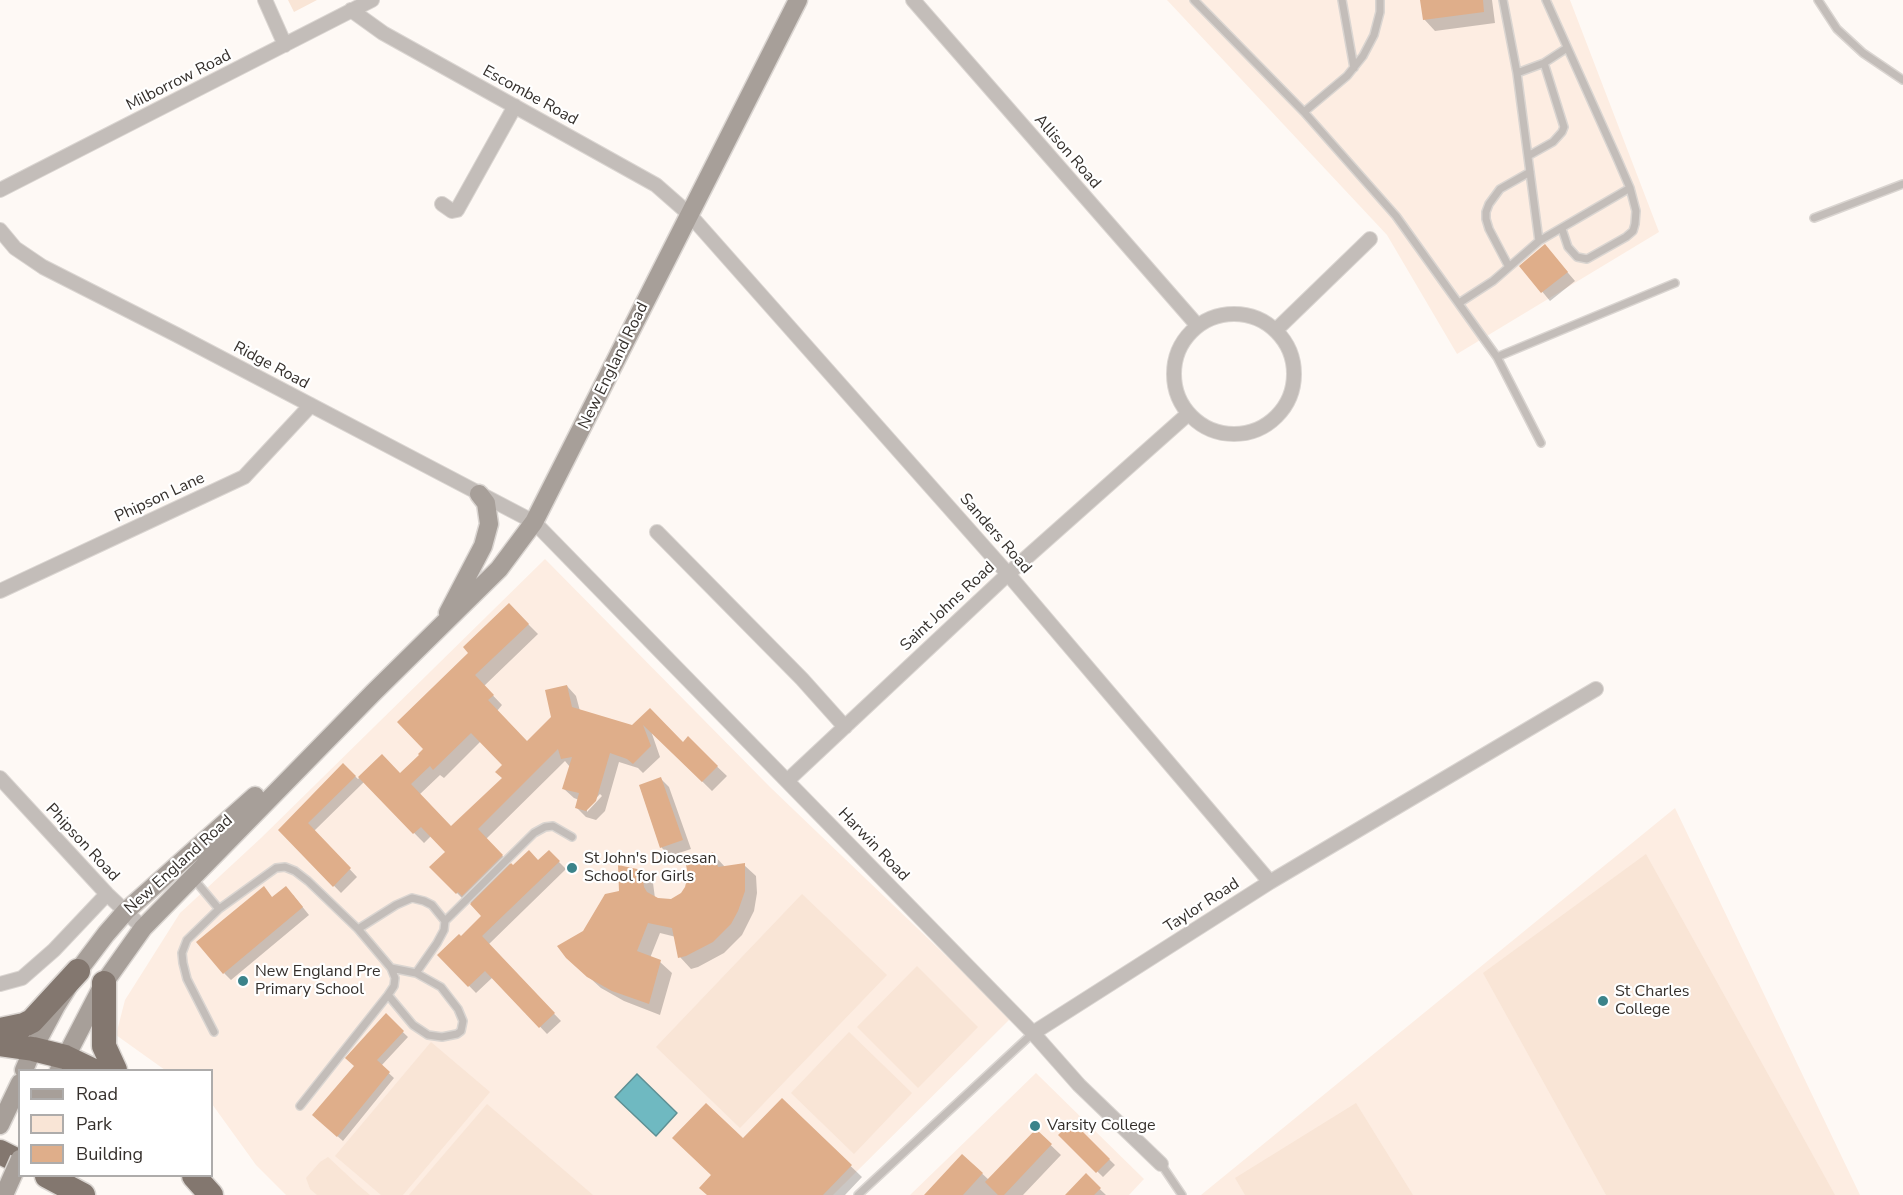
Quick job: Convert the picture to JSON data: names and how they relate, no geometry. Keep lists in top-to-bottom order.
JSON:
{
  "streets": {
    "street": [
      "Milborrow Road",
      "Escombe Road",
      "Allison Road",
      "Ridge Road",
      "New England Road",
      "Phipson Lane",
      "Sanders Road",
      "Saint Johns Road",
      "Phipson Road",
      "Harwin Road",
      "Taylor Road"
    ]
  },
  "crossings": [
    ["Milborrow Road", "Escombe Road"],
    ["Escombe Road", "New England Road"],
    ["Escombe Road", "Sanders Road"],
    ["Allison Road", "Saint Johns Road"],
    ["Ridge Road", "New England Road"],
    ["Ridge Road", "Phipson Lane"],
    ["Ridge Road", "Harwin Road"],
    ["New England Road", "Sanders Road"],
    ["New England Road", "Phipson Road"],
    ["New England Road", "Harwin Road"],
    ["Sanders Road", "Saint Johns Road"],
    ["Sanders Road", "Taylor Road"],
    ["Saint Johns Road", "Harwin Road"],
    ["Harwin Road", "Taylor Road"]
  ],
  "places": [
    "St John's Diocesan School for Girls",
    "New England Pre Primary School",
    "St Charles College",
    "Varsity College"
  ],
  "legend": ["Road", "Park", "Building"]
}
